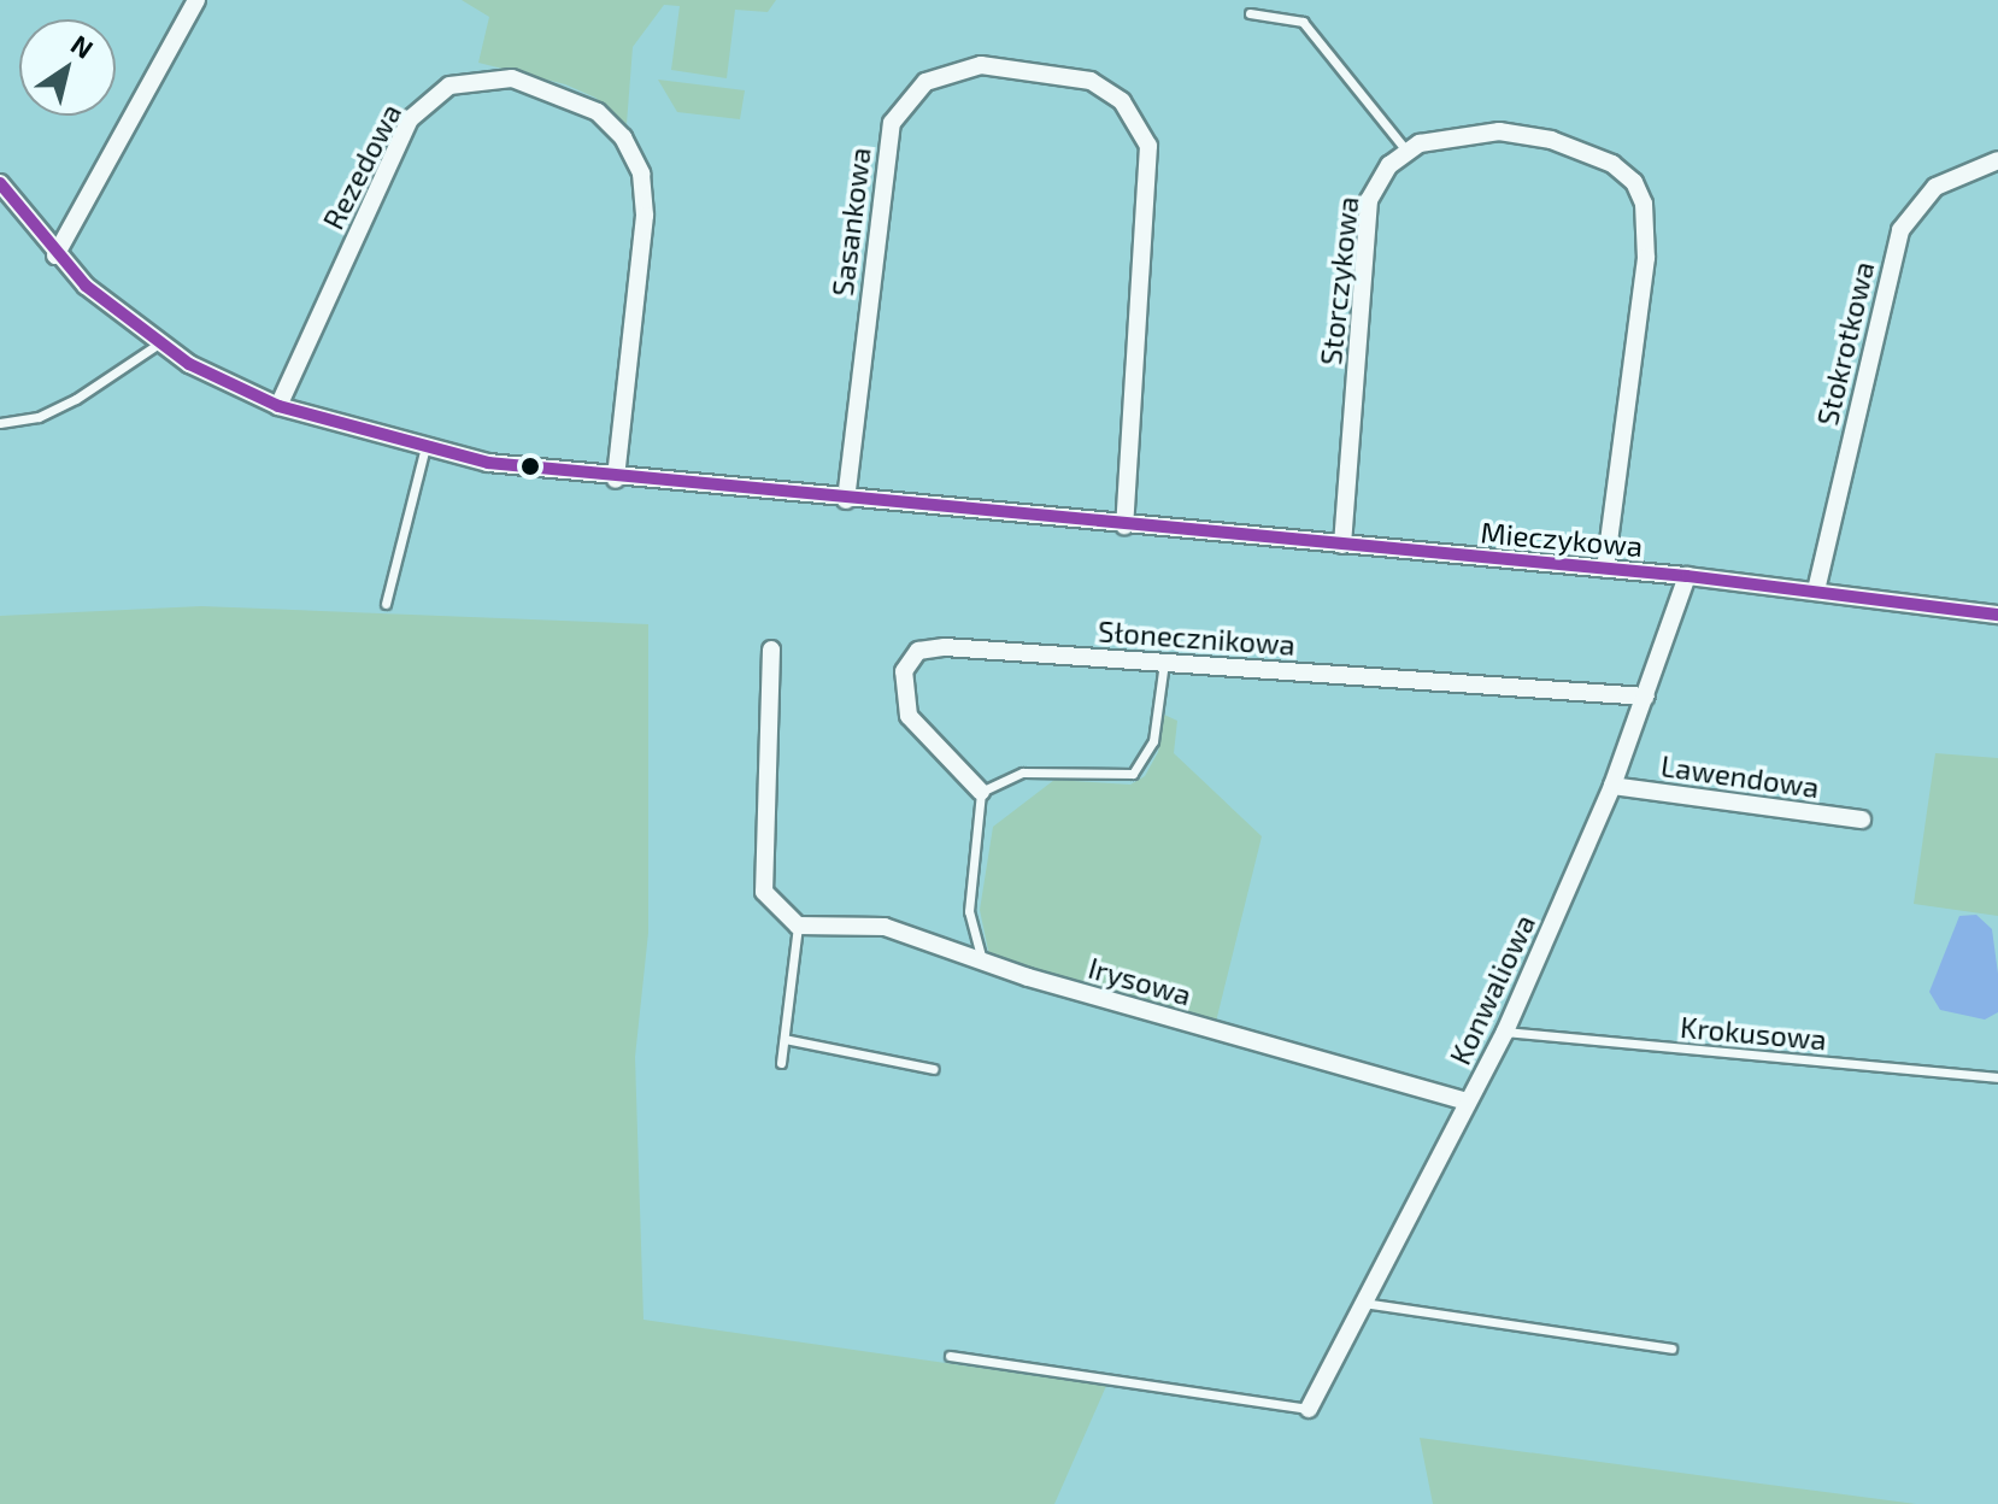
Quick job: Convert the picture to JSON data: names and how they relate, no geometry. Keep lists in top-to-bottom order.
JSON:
{
  "streets": {
    "street": [
      "Rezedowa",
      "Sasankowa",
      "Storczykowa",
      "Stokrotkowa",
      "Mieczykowa",
      "Słonecznikowa",
      "Lawendowa",
      "Irysowa",
      "Konwaliowa"
    ],
    "lane": ["Krokusowa"]
  },
  "crossings": [
    ["Rezedowa", "Mieczykowa"],
    ["Sasankowa", "Mieczykowa"],
    ["Storczykowa", "Mieczykowa"],
    ["Stokrotkowa", "Mieczykowa"],
    ["Mieczykowa", "Konwaliowa"],
    ["Słonecznikowa", "Konwaliowa"],
    ["Lawendowa", "Konwaliowa"],
    ["Irysowa", "Konwaliowa"],
    ["Konwaliowa", "Krokusowa"]
  ],
  "north": "top right"
}
